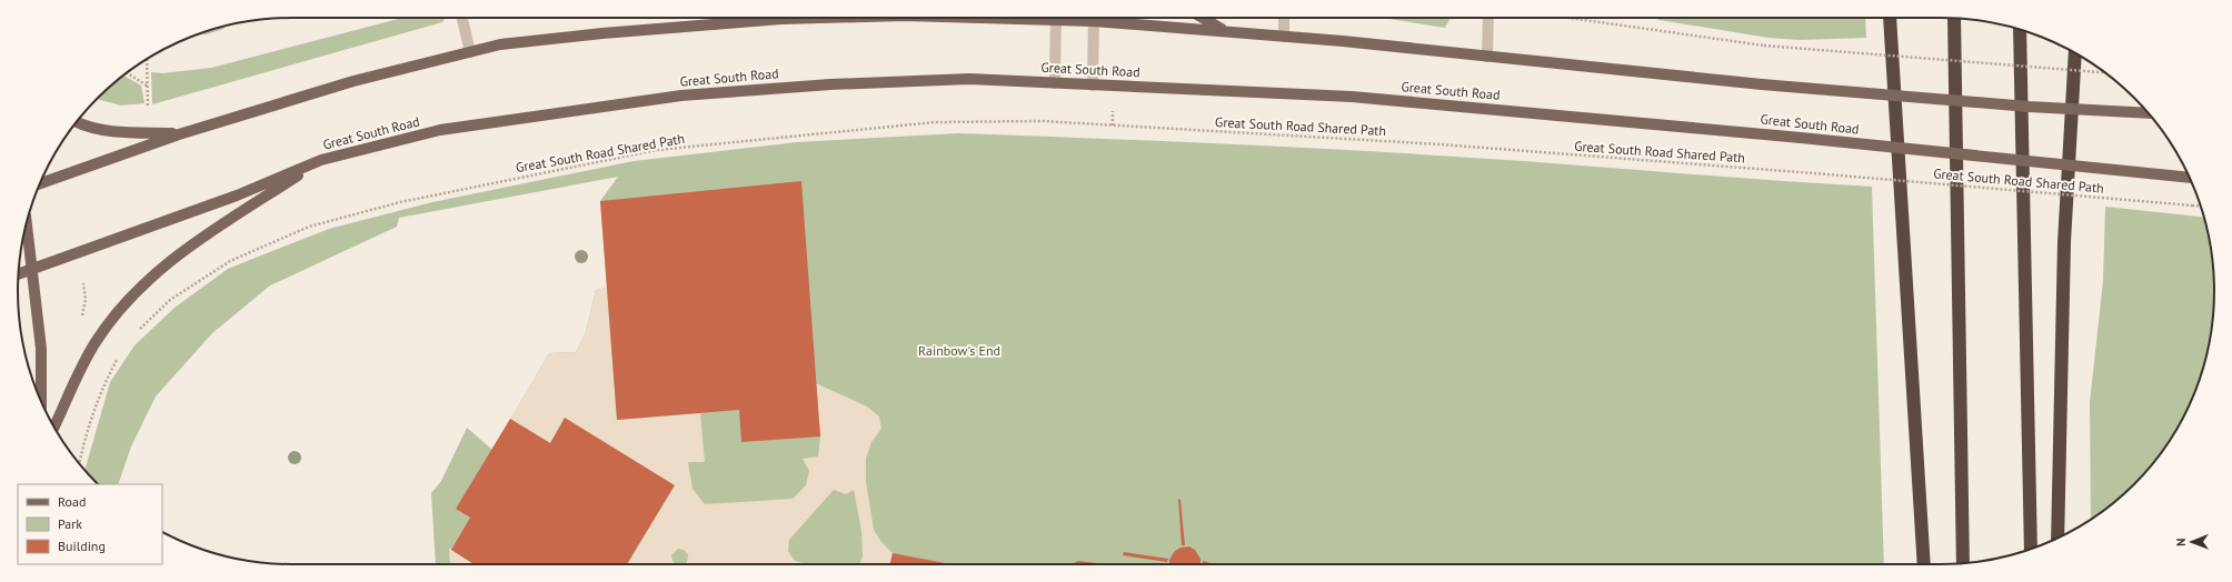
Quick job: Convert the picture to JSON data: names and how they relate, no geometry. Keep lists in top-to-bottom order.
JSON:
{
  "streets": {
    "main road": ["Great South Road"],
    "path": ["Great South Road Shared Path"]
  },
  "parks": ["Rainbow's End"],
  "legend": ["Road", "Park", "Building"],
  "north": "left"
}
